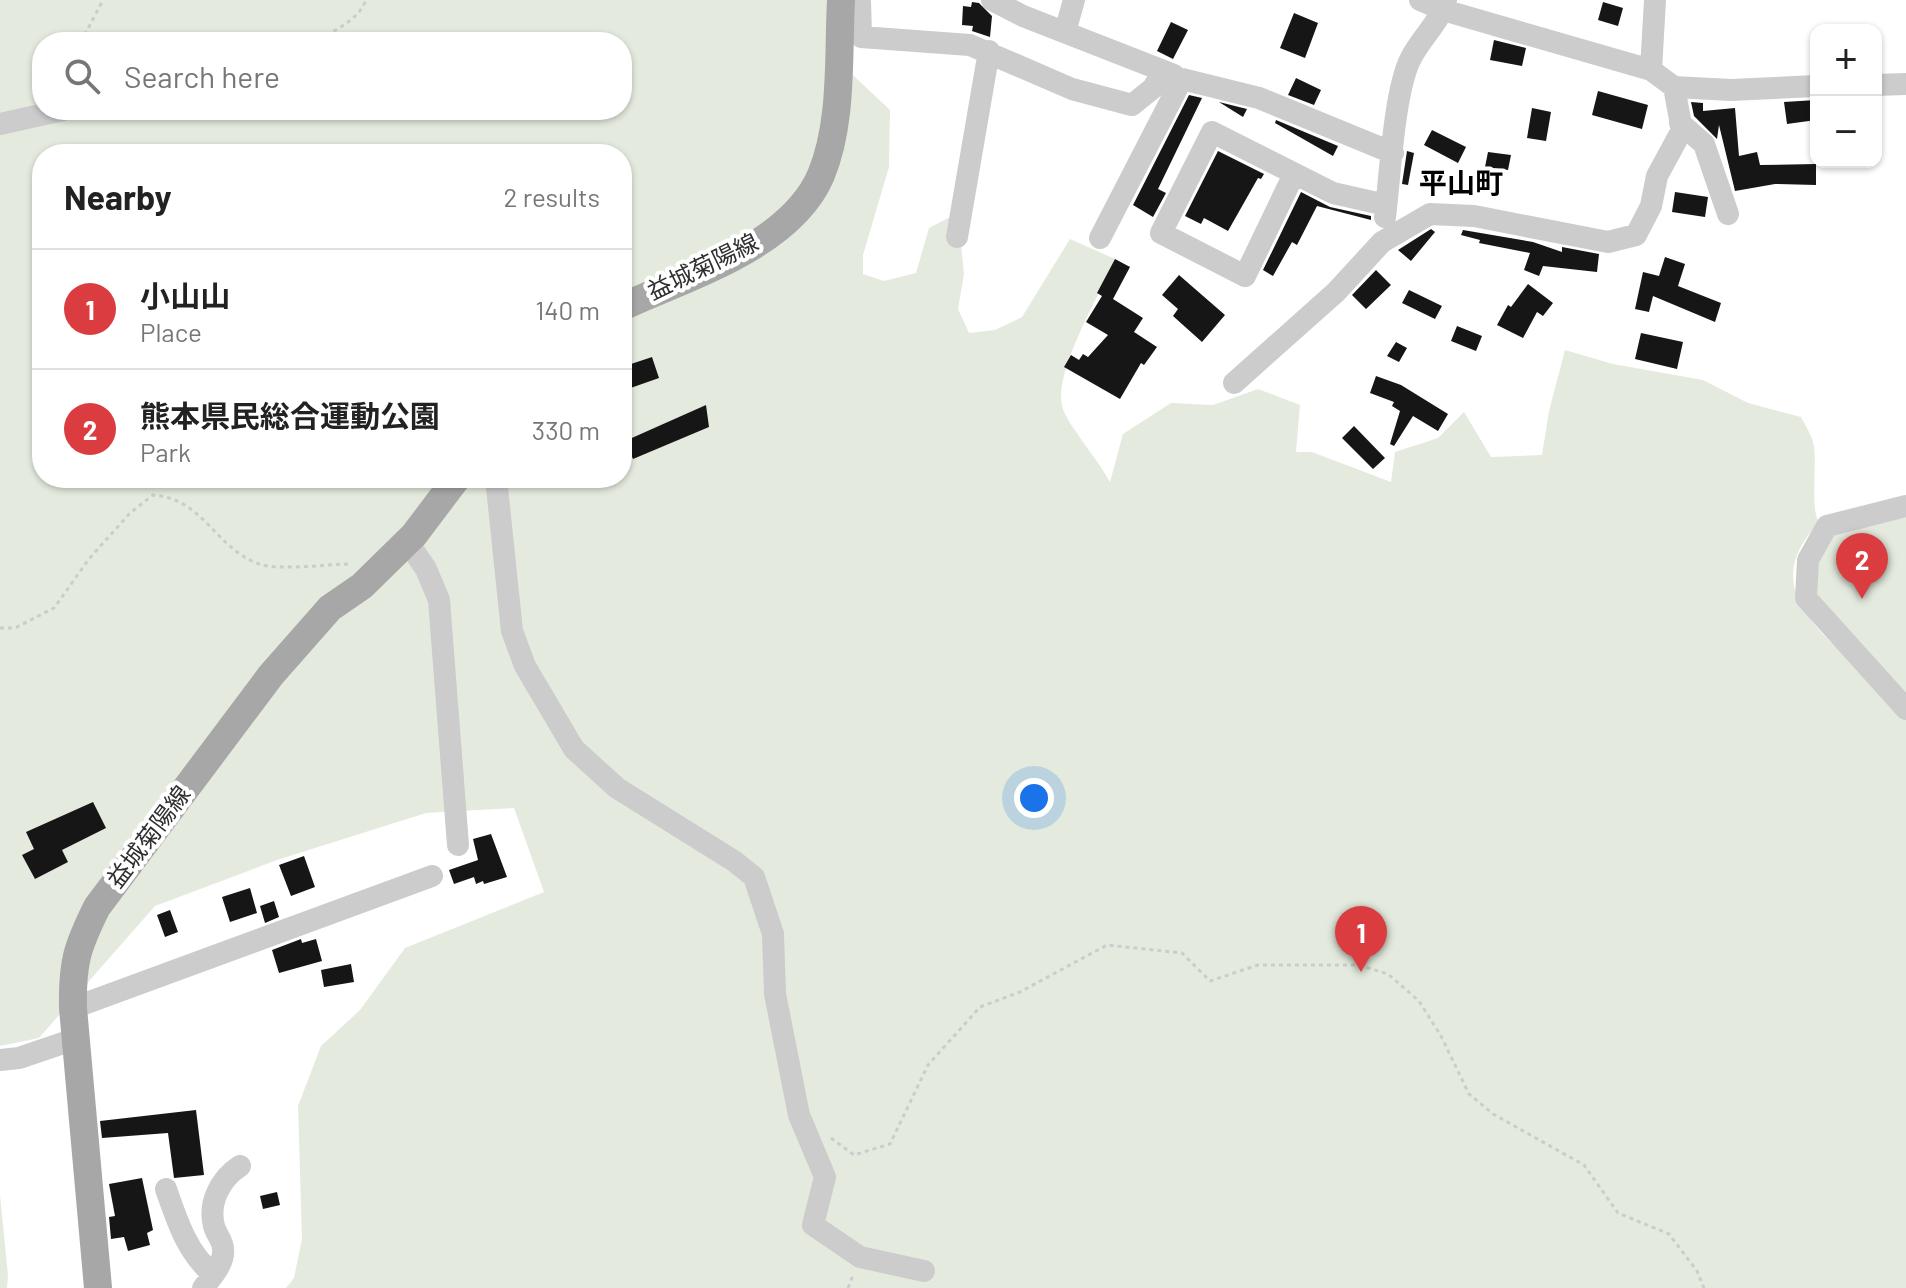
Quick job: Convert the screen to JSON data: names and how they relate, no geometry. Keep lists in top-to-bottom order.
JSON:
{
  "streets": {
    "main road": ["益城菊陽線"]
  },
  "districts": ["平山町"],
  "page": {
    "map_buttons": ["+", "−"],
    "search": "Search here",
    "heading": ["Nearby", "2 results"],
    "list": [
      {
        "mark": "1",
        "name": "小山山",
        "note": "Place",
        "value": "140 m"
      },
      {
        "mark": "2",
        "name": "熊本県民総合運動公園",
        "note": "Park",
        "value": "330 m"
      }
    ],
    "pins": ["2", "1"]
  }
}
